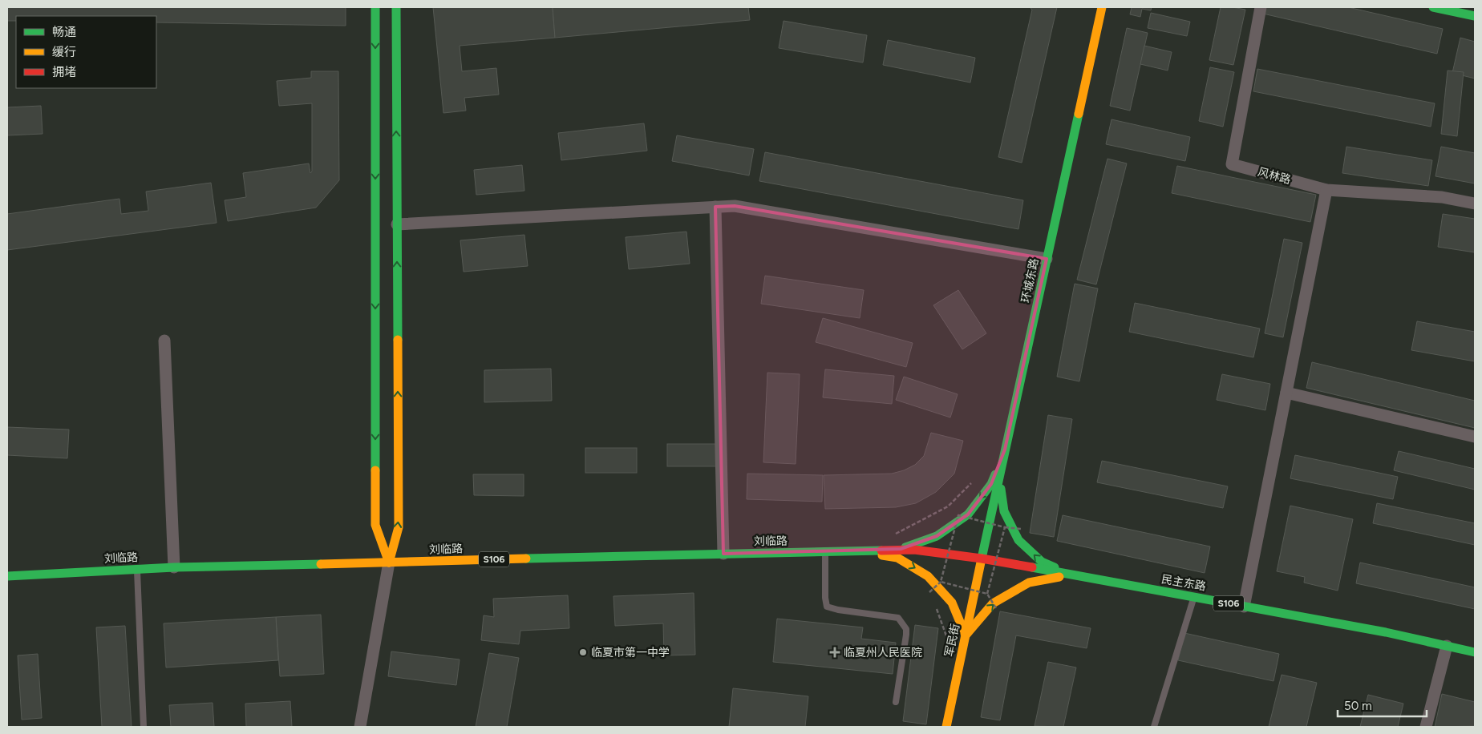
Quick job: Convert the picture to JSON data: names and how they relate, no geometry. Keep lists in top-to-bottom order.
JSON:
{
  "streets": {
    "main road": [
      "环城东路",
      "刘临路",
      "S106",
      "民主东路",
      "军民街"
    ],
    "street": ["风林路"]
  },
  "crossings": [
    ["环城东路", "刘临路"],
    ["环城东路", "民主东路"],
    ["环城东路", "军民街"],
    ["刘临路", "民主东路"],
    ["刘临路", "军民街"],
    ["民主东路", "军民街"]
  ],
  "places": {
    "other": ["临夏市第一中学"],
    "health": ["临夏州人民医院"]
  },
  "legend": ["畅通", "缓行", "拥堵"],
  "scale_bar": "50 m"
}
